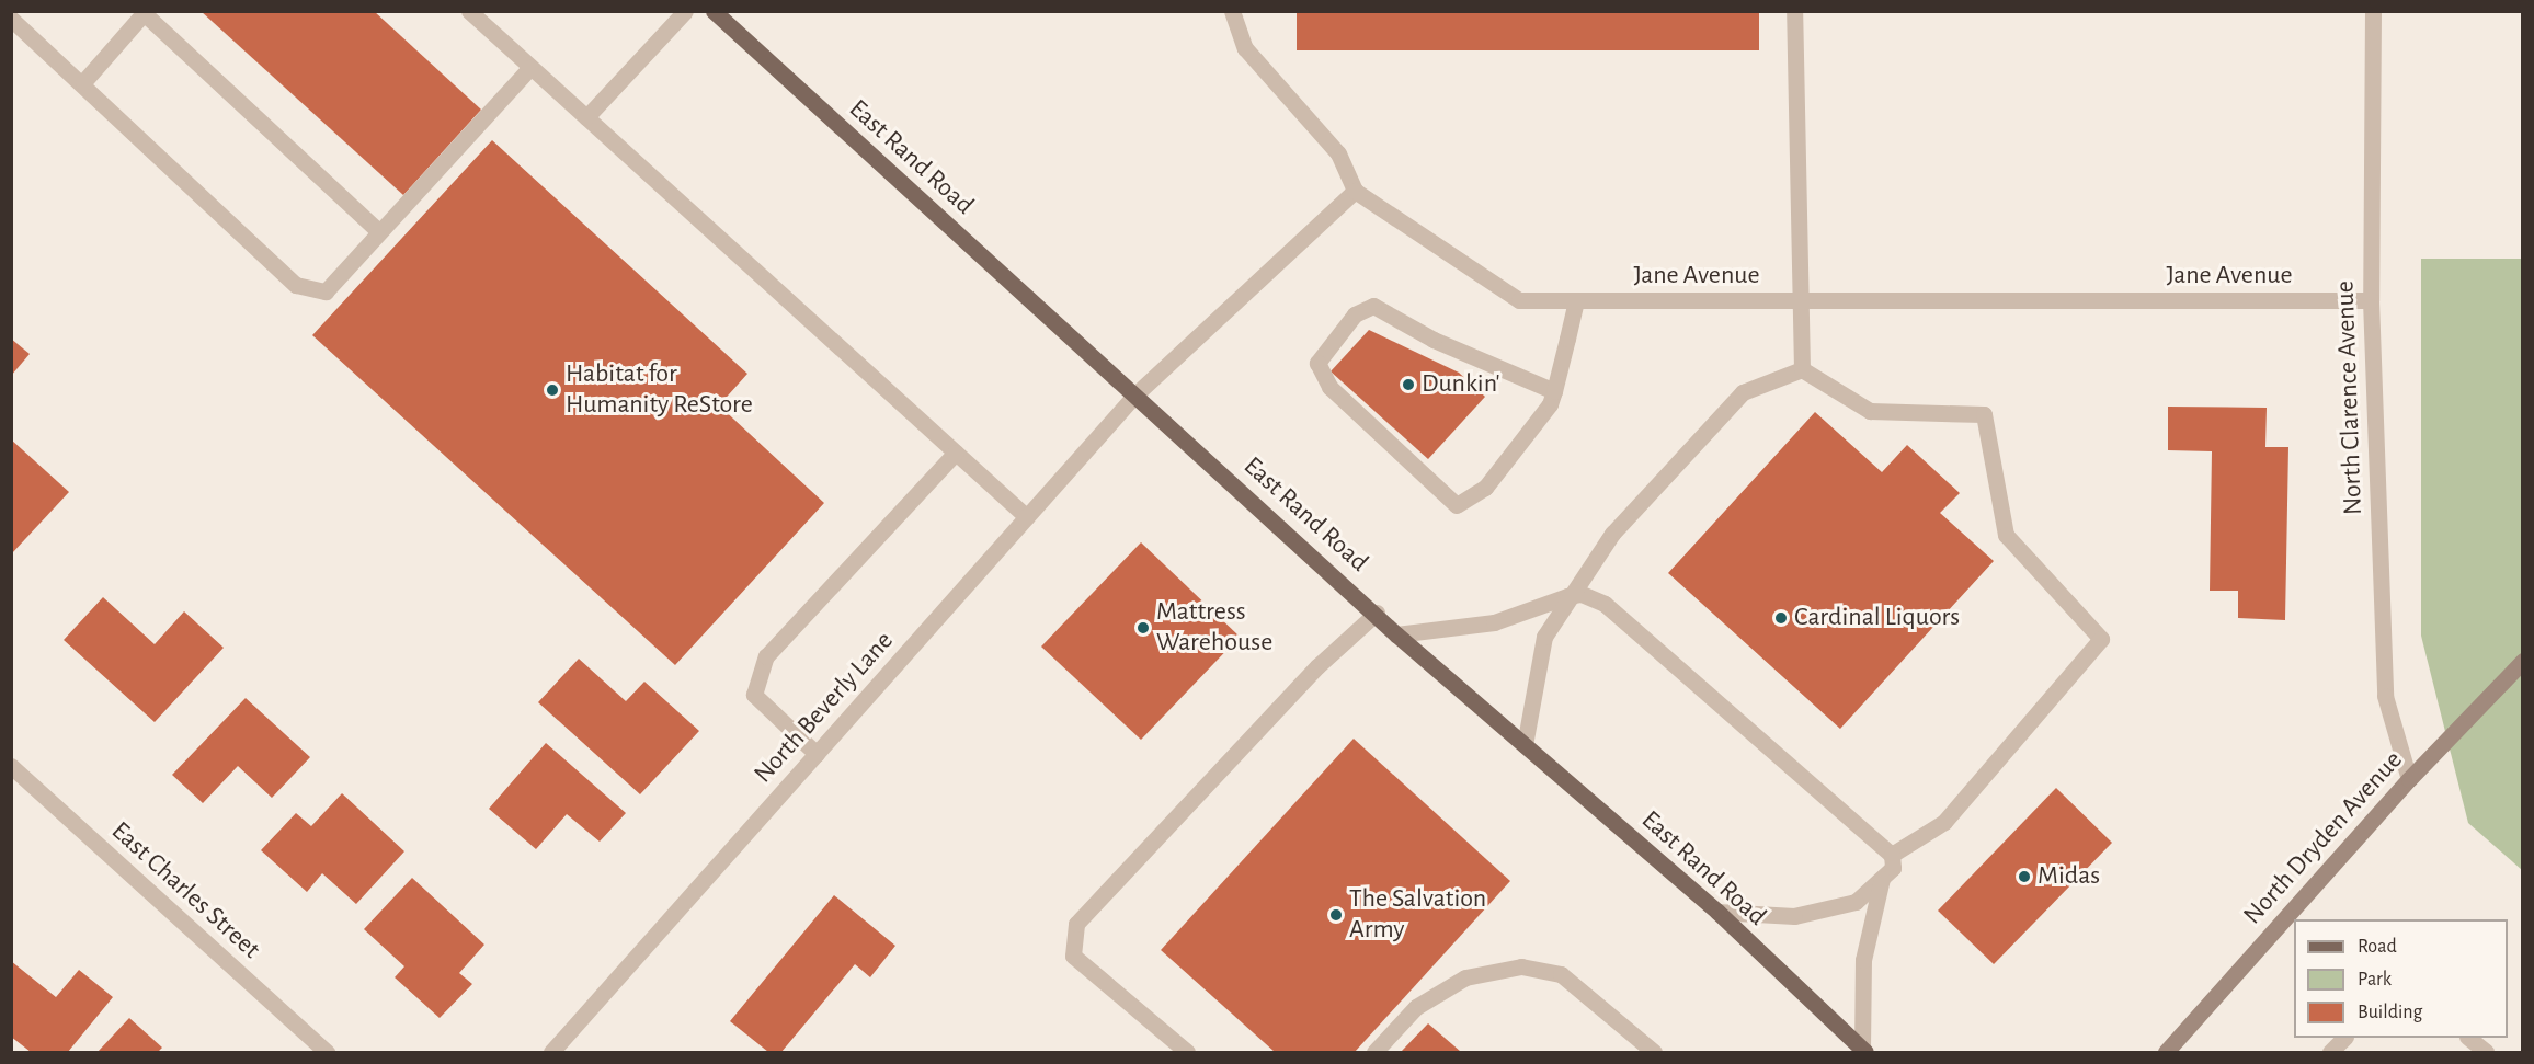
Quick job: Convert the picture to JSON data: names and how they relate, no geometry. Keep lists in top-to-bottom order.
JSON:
{
  "streets": {
    "main road": ["East Rand Road"],
    "street": [
      "Jane Avenue",
      "North Clarence Avenue",
      "North Beverly Lane",
      "North Dryden Avenue",
      "East Charles Street"
    ]
  },
  "crossings": [
    ["East Rand Road", "North Beverly Lane"],
    ["Jane Avenue", "North Clarence Avenue"],
    ["North Clarence Avenue", "North Dryden Avenue"]
  ],
  "places": [
    "Dunkin'",
    "Habitat for Humanity ReStore",
    "Cardinal Liquors",
    "Mattress Warehouse",
    "Midas",
    "The Salvation Army"
  ],
  "legend": ["Road", "Park", "Building"]
}
